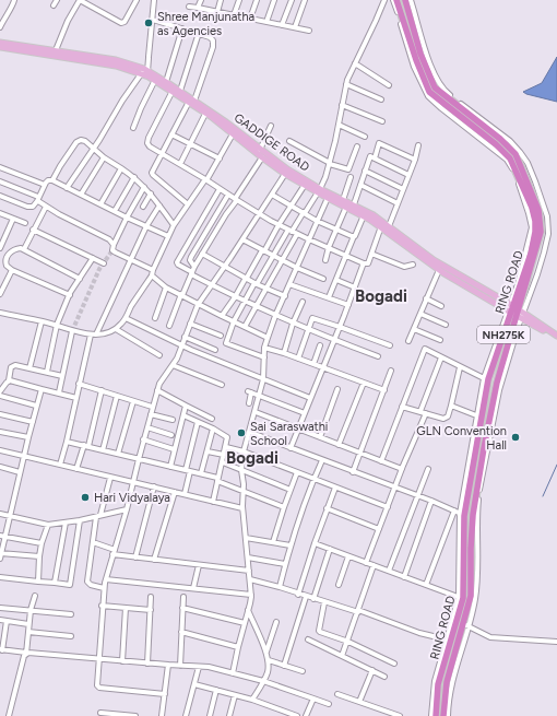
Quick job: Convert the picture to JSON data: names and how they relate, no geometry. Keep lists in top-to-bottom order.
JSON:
{
  "streets": {
    "highway": ["RING ROAD", "NH275K"],
    "main road": ["GADDIGE ROAD"]
  },
  "crossings": [
    ["GADDIGE ROAD", "RING ROAD"]
  ],
  "districts": ["Bogadi", "Bogadi"],
  "places": [
    "Shree Manjunatha as Agencies",
    "Sai Saraswathi School",
    "GLN Convention Hall",
    "Hari Vidyalaya"
  ]
}
